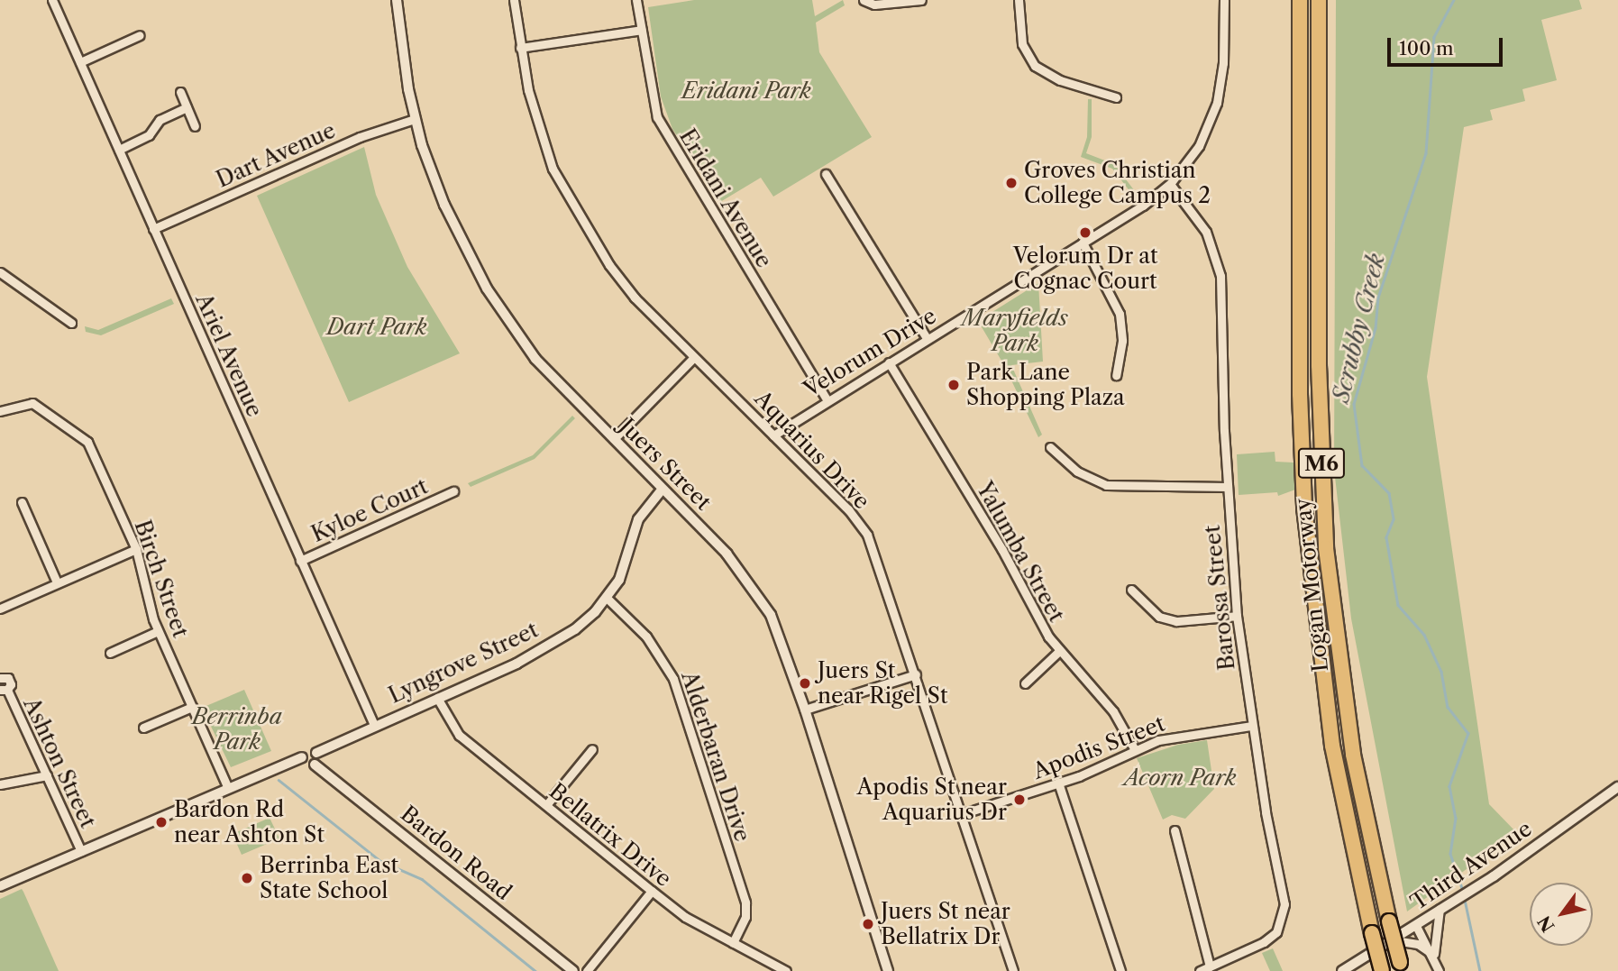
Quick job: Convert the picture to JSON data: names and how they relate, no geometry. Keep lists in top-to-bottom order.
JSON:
{
  "streets": {
    "highway": ["M6", "Logan Motorway"],
    "street": [
      "Dart Avenue",
      "Eridani Avenue",
      "Velorum Drive",
      "Ariel Avenue",
      "Aquarius Drive",
      "Juers Street",
      "Kyloe Court",
      "Yalumba Street",
      "Birch Street",
      "Barossa Street",
      "Lyngrove Street",
      "Apodis Street",
      "Alderbaran Drive",
      "Ashton Street",
      "Bellatrix Drive",
      "Bardon Road",
      "Third Avenue"
    ]
  },
  "crossings": [
    ["Dart Avenue", "Ariel Avenue"],
    ["Dart Avenue", "Juers Street"],
    ["Eridani Avenue", "Velorum Drive"],
    ["Velorum Drive", "Aquarius Drive"],
    ["Velorum Drive", "Yalumba Street"],
    ["Velorum Drive", "Barossa Street"],
    ["Ariel Avenue", "Kyloe Court"],
    ["Ariel Avenue", "Lyngrove Street"],
    ["Aquarius Drive", "Apodis Street"],
    ["Juers Street", "Lyngrove Street"],
    ["Yalumba Street", "Apodis Street"],
    ["Barossa Street", "Apodis Street"],
    ["Lyngrove Street", "Alderbaran Drive"],
    ["Lyngrove Street", "Bellatrix Drive"],
    ["Lyngrove Street", "Bardon Road"],
    ["Alderbaran Drive", "Bellatrix Drive"]
  ],
  "water": ["Scrubby Creek"],
  "parks": [
    "Eridani Park",
    "Maryfields Park",
    "Dart Park",
    "Berrinba Park",
    "Acorn Park"
  ],
  "places": [
    "Groves Christian College Campus 2",
    "Velorum Dr at Cognac Court",
    "Park Lane Shopping Plaza",
    "Juers St near Rigel St",
    "Apodis St near Aquarius Dr",
    "Bardon Rd near Ashton St",
    "Berrinba East State School",
    "Juers St near Bellatrix Dr"
  ],
  "scale_bar": "100 m",
  "north": "bottom left"
}
